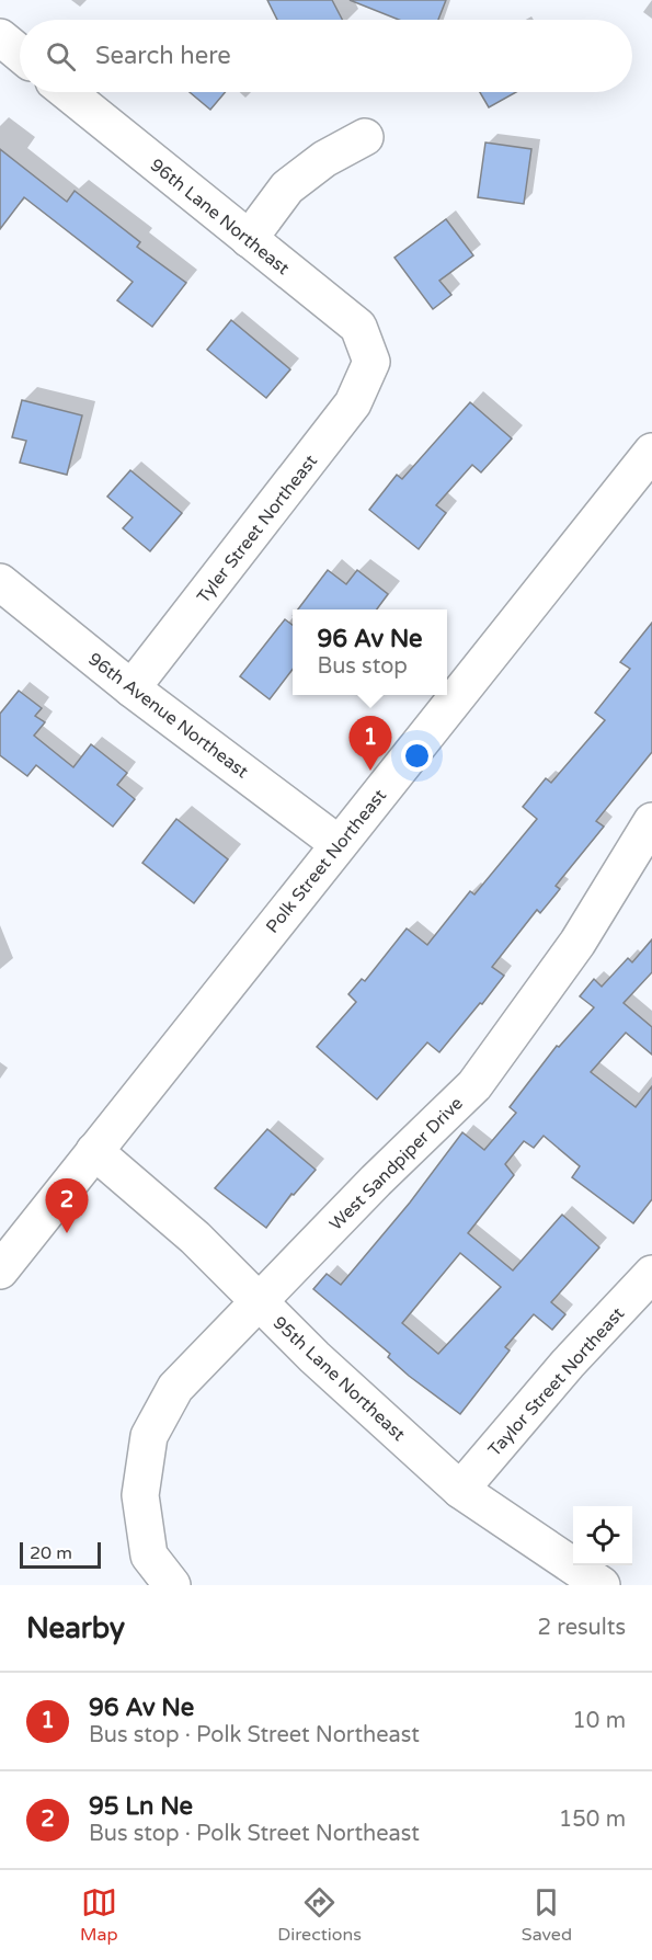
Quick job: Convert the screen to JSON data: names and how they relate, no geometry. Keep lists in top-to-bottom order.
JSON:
{
  "streets": {
    "street": [
      "96th Lane Northeast",
      "Tyler Street Northeast",
      "96th Avenue Northeast",
      "Polk Street Northeast",
      "West Sandpiper Drive",
      "95th Lane Northeast",
      "Taylor Street Northeast"
    ]
  },
  "crossings": [
    ["96th Lane Northeast", "Tyler Street Northeast"],
    ["Tyler Street Northeast", "96th Avenue Northeast"],
    ["96th Avenue Northeast", "Polk Street Northeast"],
    ["Polk Street Northeast", "95th Lane Northeast"],
    ["West Sandpiper Drive", "95th Lane Northeast"],
    ["95th Lane Northeast", "Taylor Street Northeast"]
  ],
  "scale_bar": "20 m",
  "page": {
    "search": "Search here",
    "popup": ["96 Av Ne", "Bus stop"],
    "pins": ["1", "2"],
    "scale": "20 m",
    "heading": ["Nearby", "2 results"],
    "list": [
      {
        "mark": "1",
        "name": "96 Av Ne",
        "note": "Bus stop · Polk Street Northeast",
        "value": "10 m"
      },
      {
        "mark": "2",
        "name": "95 Ln Ne",
        "note": "Bus stop · Polk Street Northeast",
        "value": "150 m"
      }
    ],
    "nav": ["Map", "Directions", "Saved"]
  }
}
